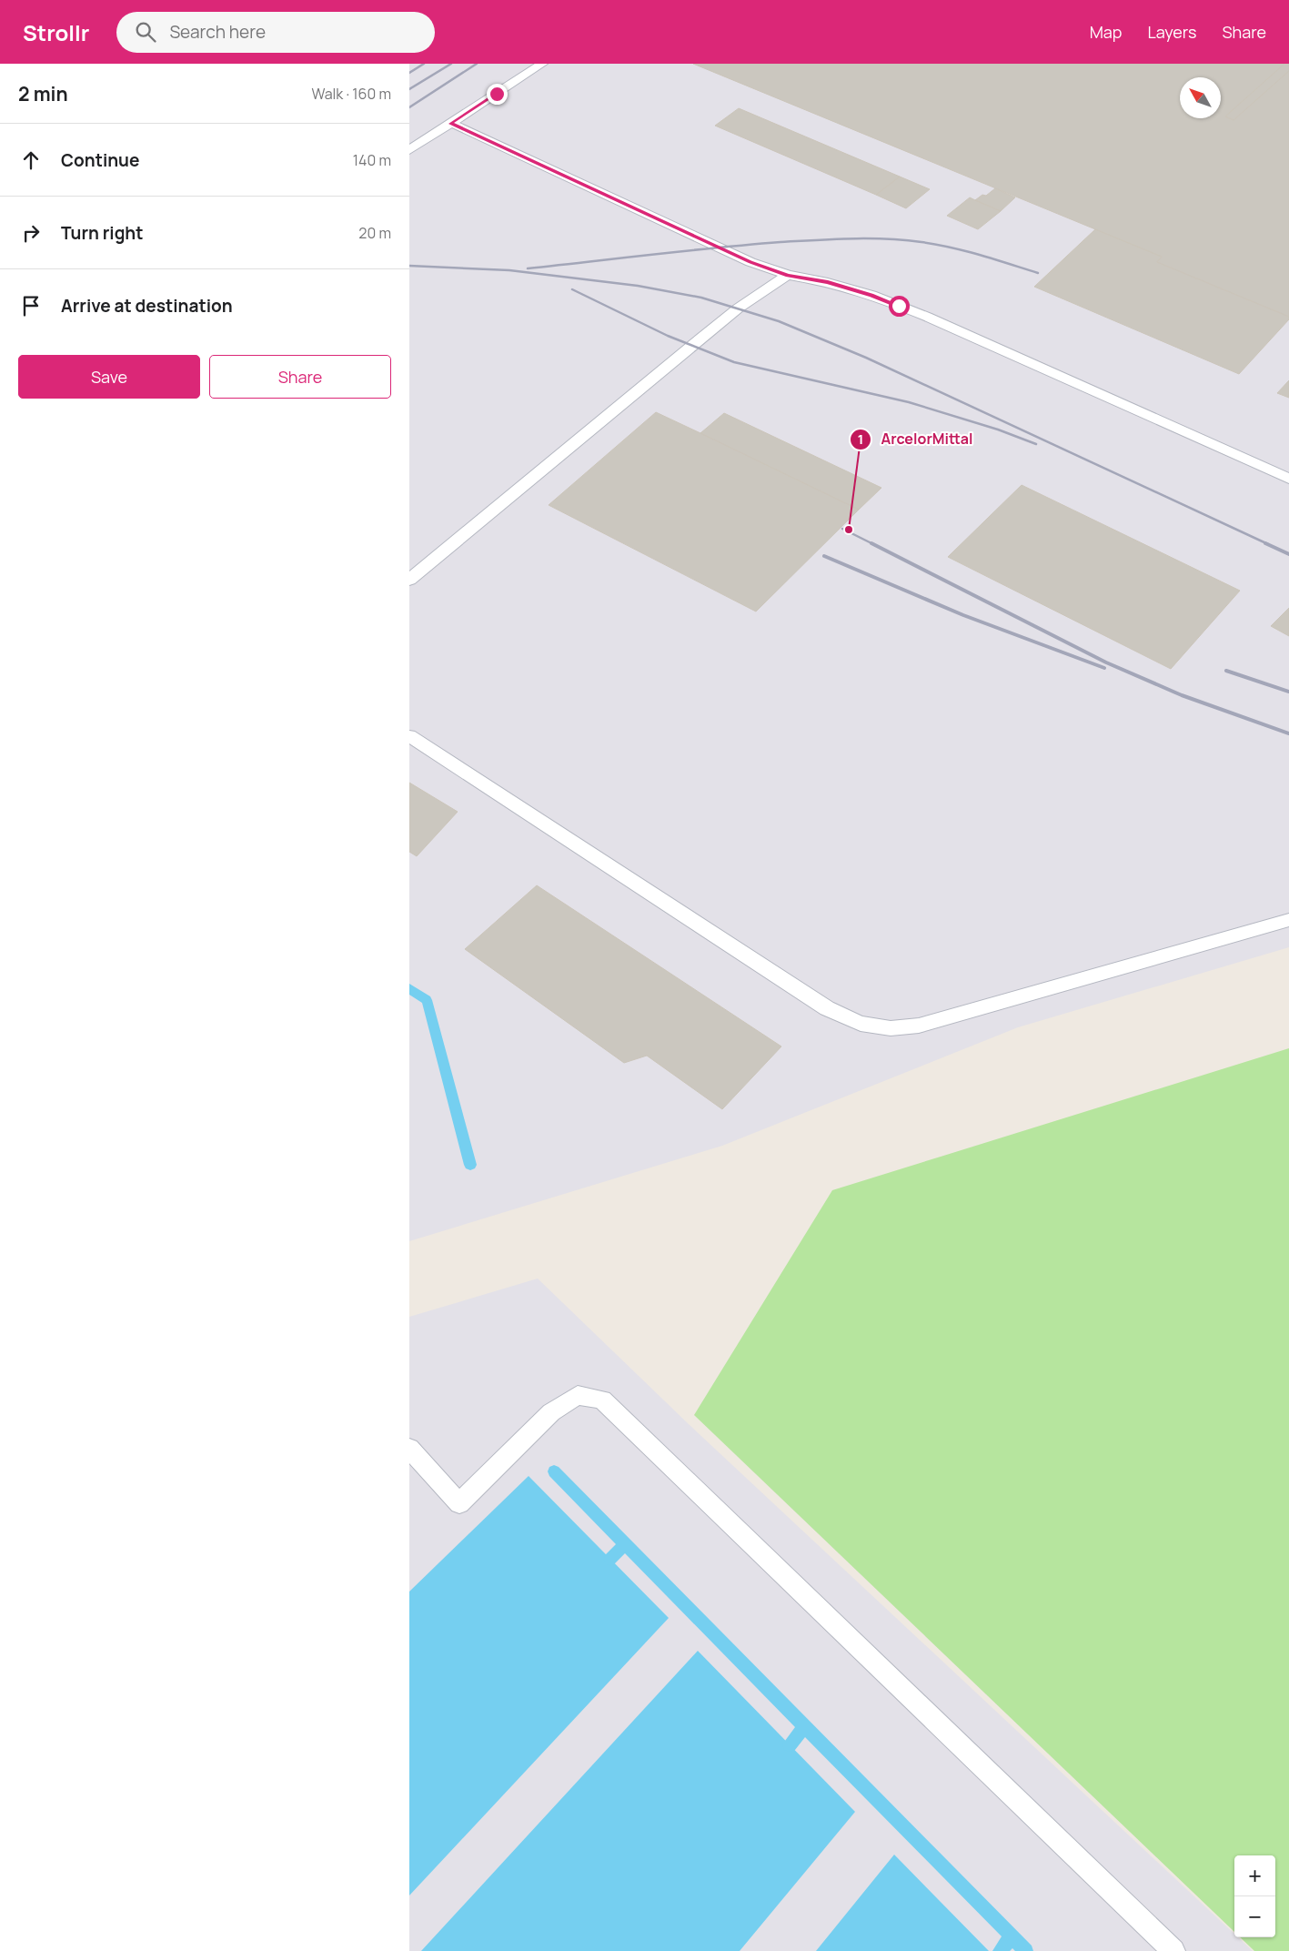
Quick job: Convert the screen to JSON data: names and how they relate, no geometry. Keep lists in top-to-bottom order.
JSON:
{
  "places": ["ArcelorMittal"],
  "north": "top left",
  "page": {
    "header": "Strollr",
    "search": "Search here",
    "nav": ["Map", "Layers", "Share"],
    "heading": ["2 min", "Walk · 160 m"],
    "list": [
      ["Continue", "140 m"],
      ["Turn right", "20 m"],
      "Arrive at destination"
    ],
    "buttons": ["Save", "Share"],
    "map_buttons": ["+", "−"]
  }
}
